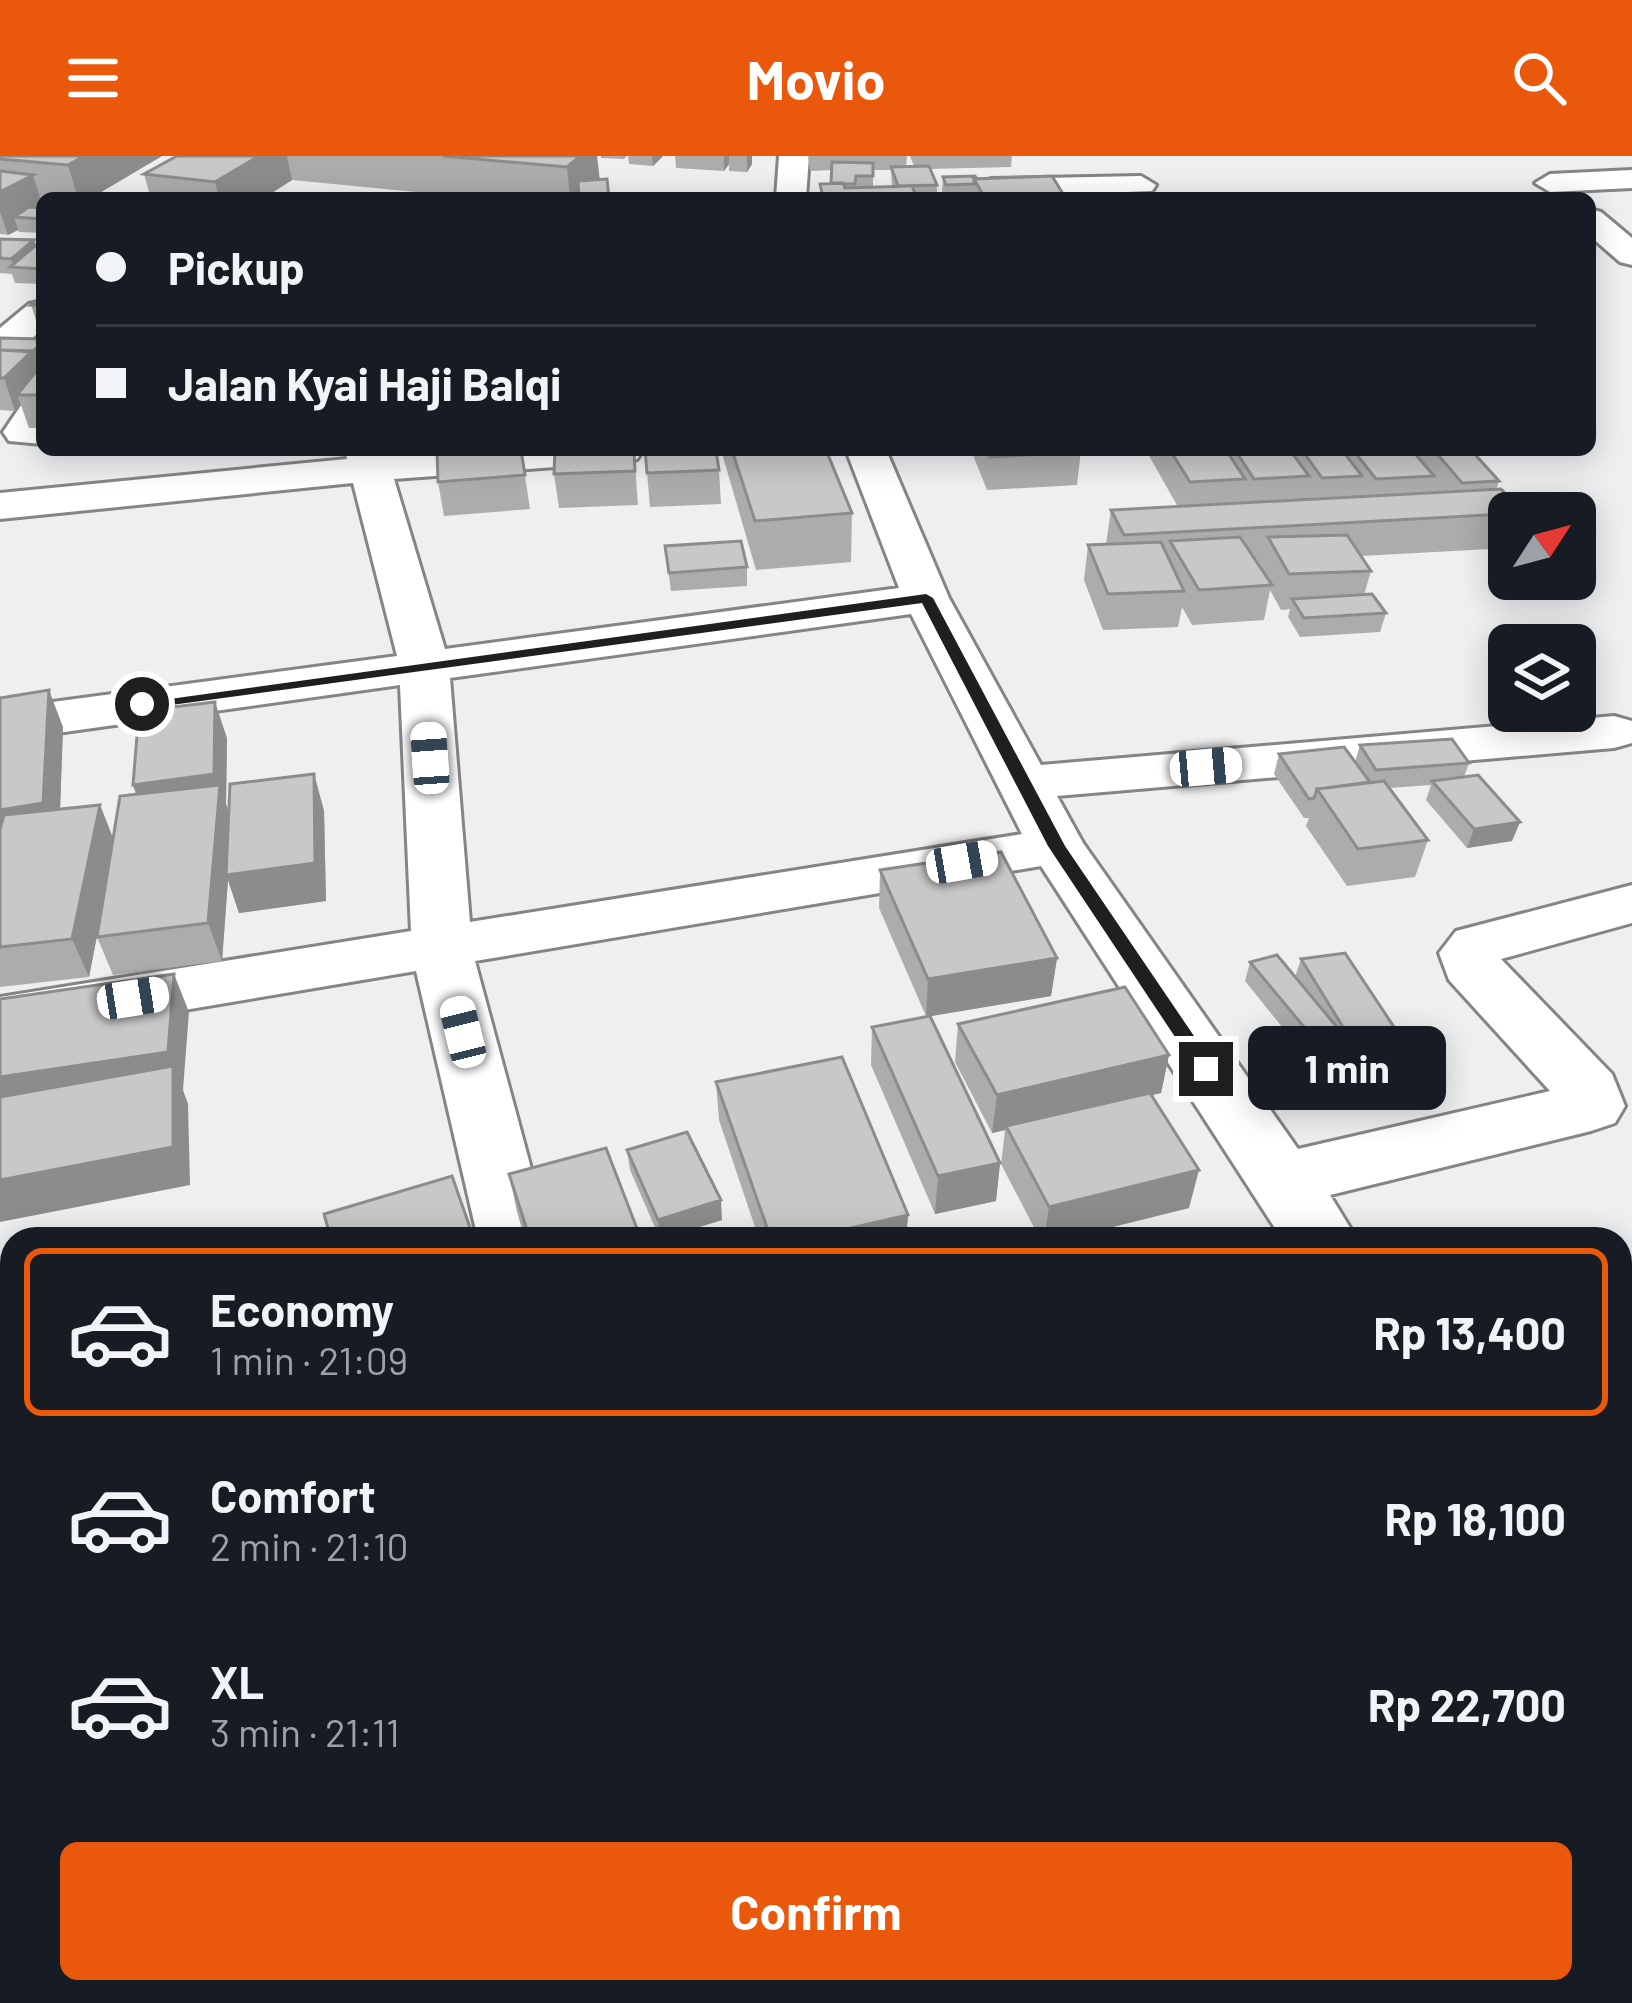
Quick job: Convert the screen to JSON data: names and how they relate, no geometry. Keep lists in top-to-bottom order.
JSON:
{
  "north": "top right",
  "page": {
    "header": "Movio",
    "banner": ["Pickup", "Jalan Kyai Haji Balqi"],
    "bubble": "1 min",
    "list": [
      {
        "name": "Economy",
        "note": "1 min · 21:09",
        "value": "Rp 13,400"
      },
      {
        "name": "Comfort",
        "note": "2 min · 21:10",
        "value": "Rp 18,100"
      },
      {
        "name": "XL",
        "note": "3 min · 21:11",
        "value": "Rp 22,700"
      }
    ],
    "buttons": "Confirm"
  }
}
